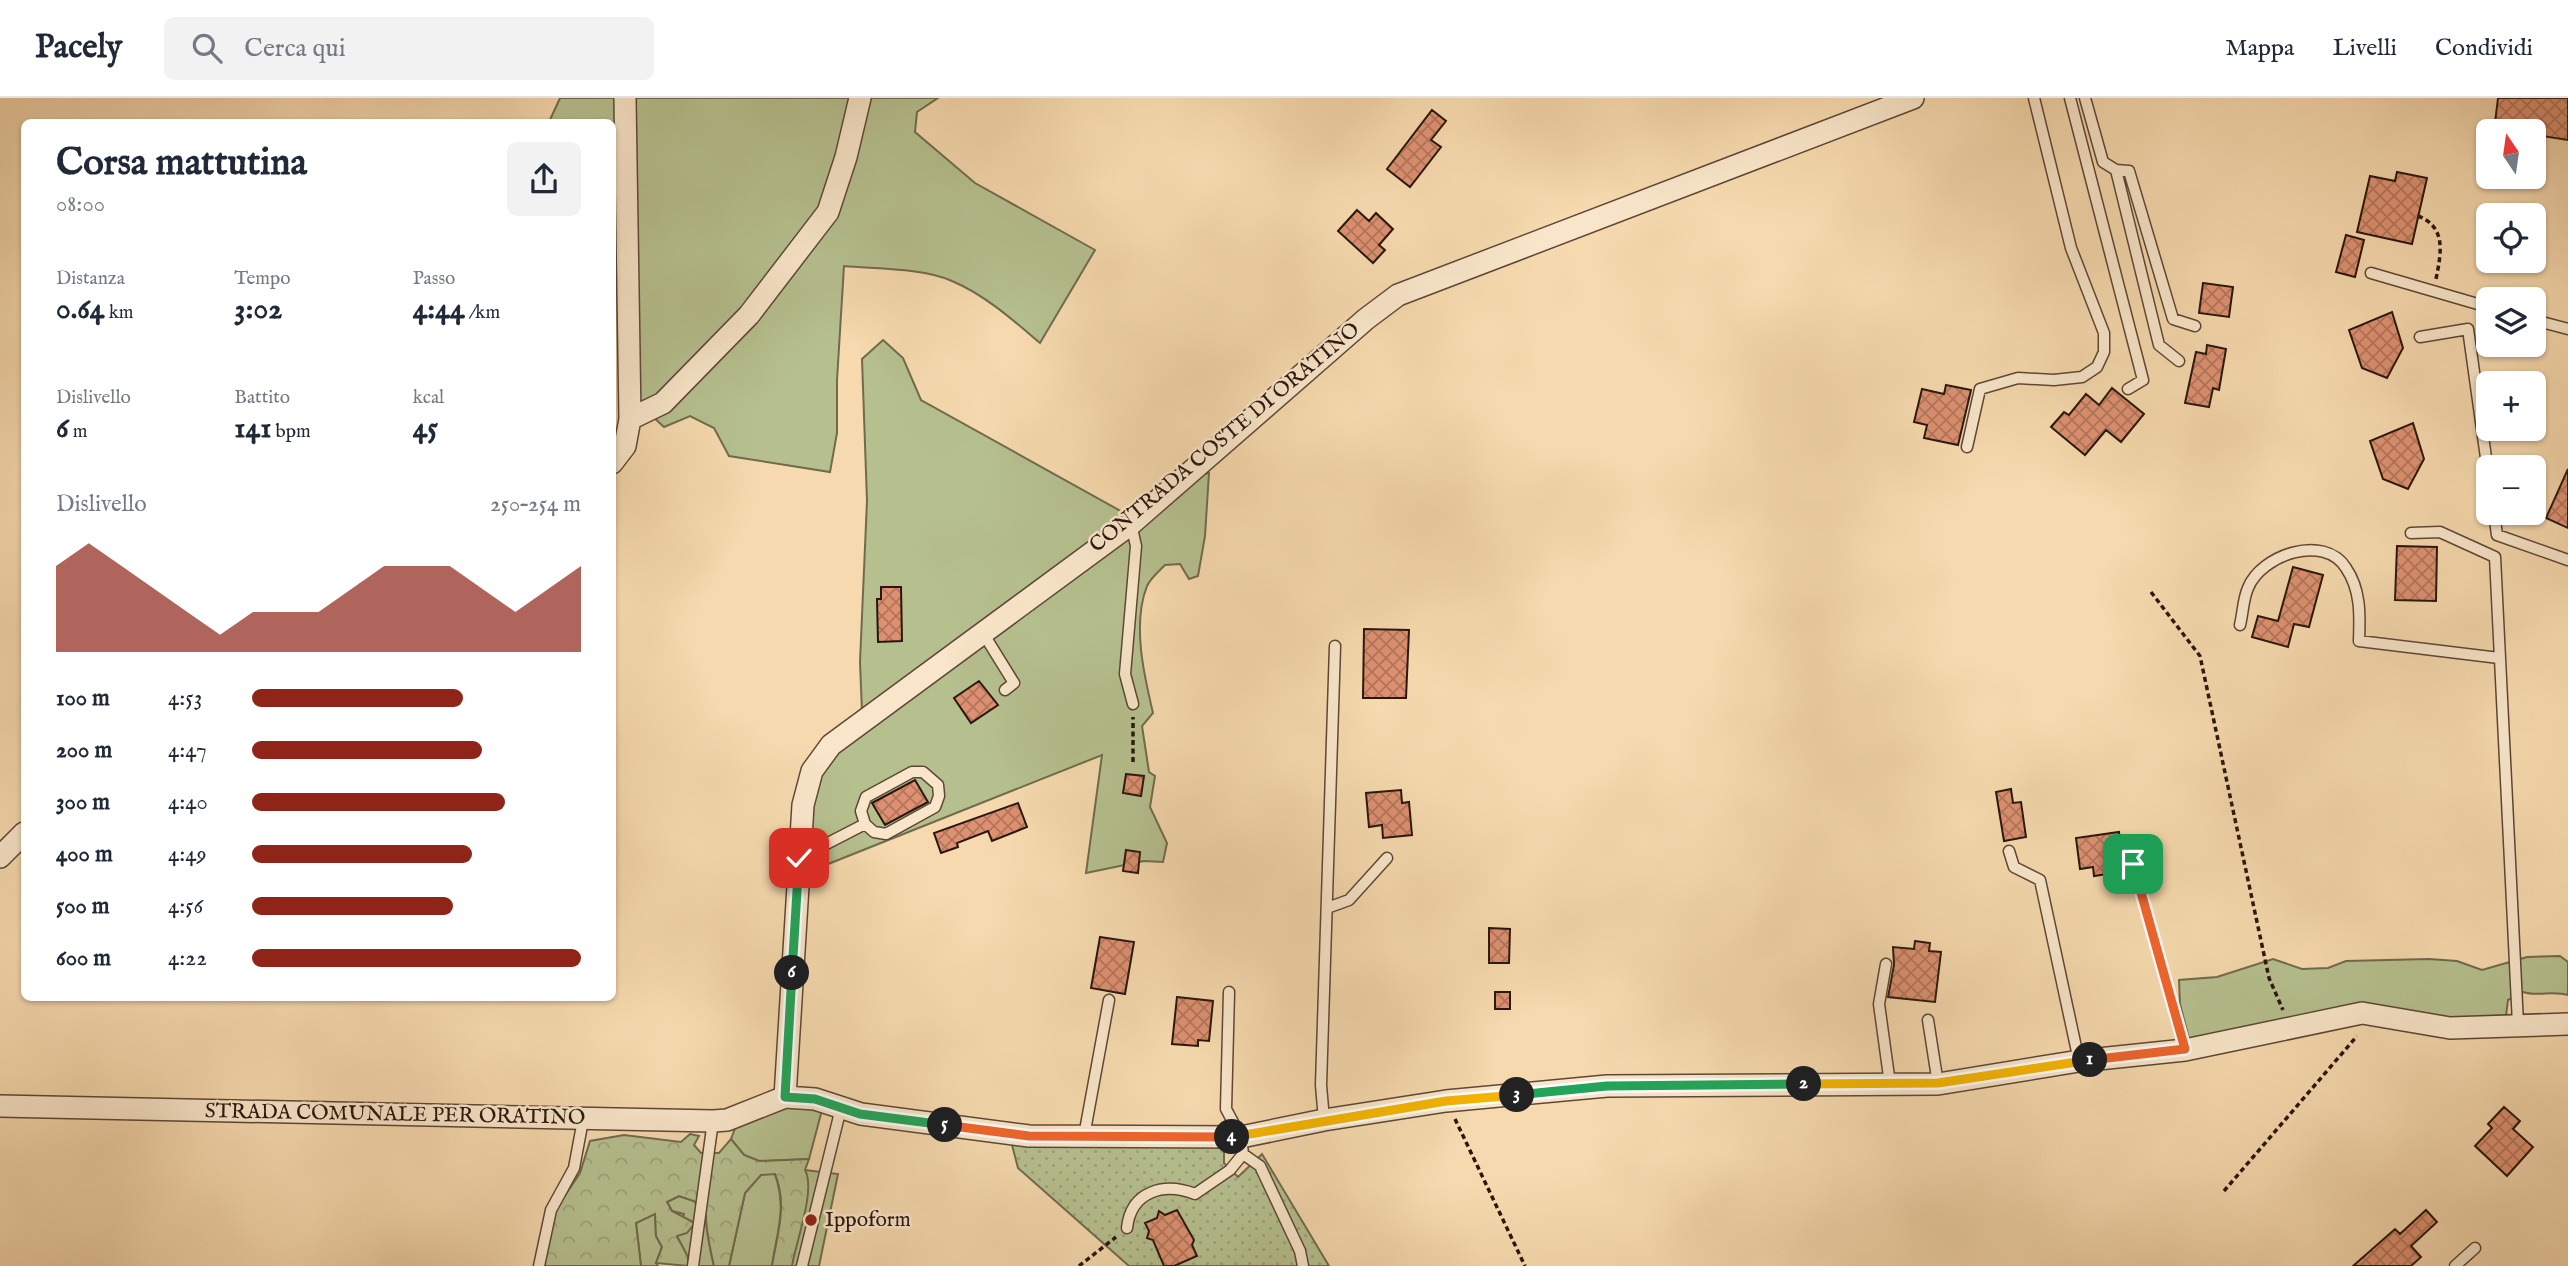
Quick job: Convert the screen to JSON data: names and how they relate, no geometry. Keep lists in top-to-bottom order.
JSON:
{
  "streets": {
    "street": ["CONTRADA COSTE DI ORATINO", "STRADA COMUNALE PER ORATINO"]
  },
  "crossings": [
    ["CONTRADA COSTE DI ORATINO", "STRADA COMUNALE PER ORATINO"]
  ],
  "places": ["Ippoform"],
  "north": "top",
  "page": {
    "header": "Pacely",
    "search": "Cerca qui",
    "nav": ["Mappa", "Livelli", "Condividi"],
    "map_buttons": ["+", "−"],
    "heading": ["Corsa mattutina", "08:00"],
    "stats": [
      ["Distanza", "0.64 km"],
      ["Tempo", "3:02"],
      ["Passo", "4:44 /km"],
      ["Dislivello", "6 m"],
      ["Battito", "141 bpm"],
      ["kcal", "45"]
    ],
    "chart": ["Dislivello", "250–254 m"],
    "list": [
      {
        "name": "100 m",
        "note": "4:53"
      },
      {
        "name": "200 m",
        "note": "4:47"
      },
      {
        "name": "300 m",
        "note": "4:40"
      },
      {
        "name": "400 m",
        "note": "4:49"
      },
      {
        "name": "500 m",
        "note": "4:56"
      },
      {
        "name": "600 m",
        "note": "4:22"
      }
    ],
    "pins": [
      "6",
      "1",
      "2",
      "3",
      "5",
      "4"
    ]
  }
}
